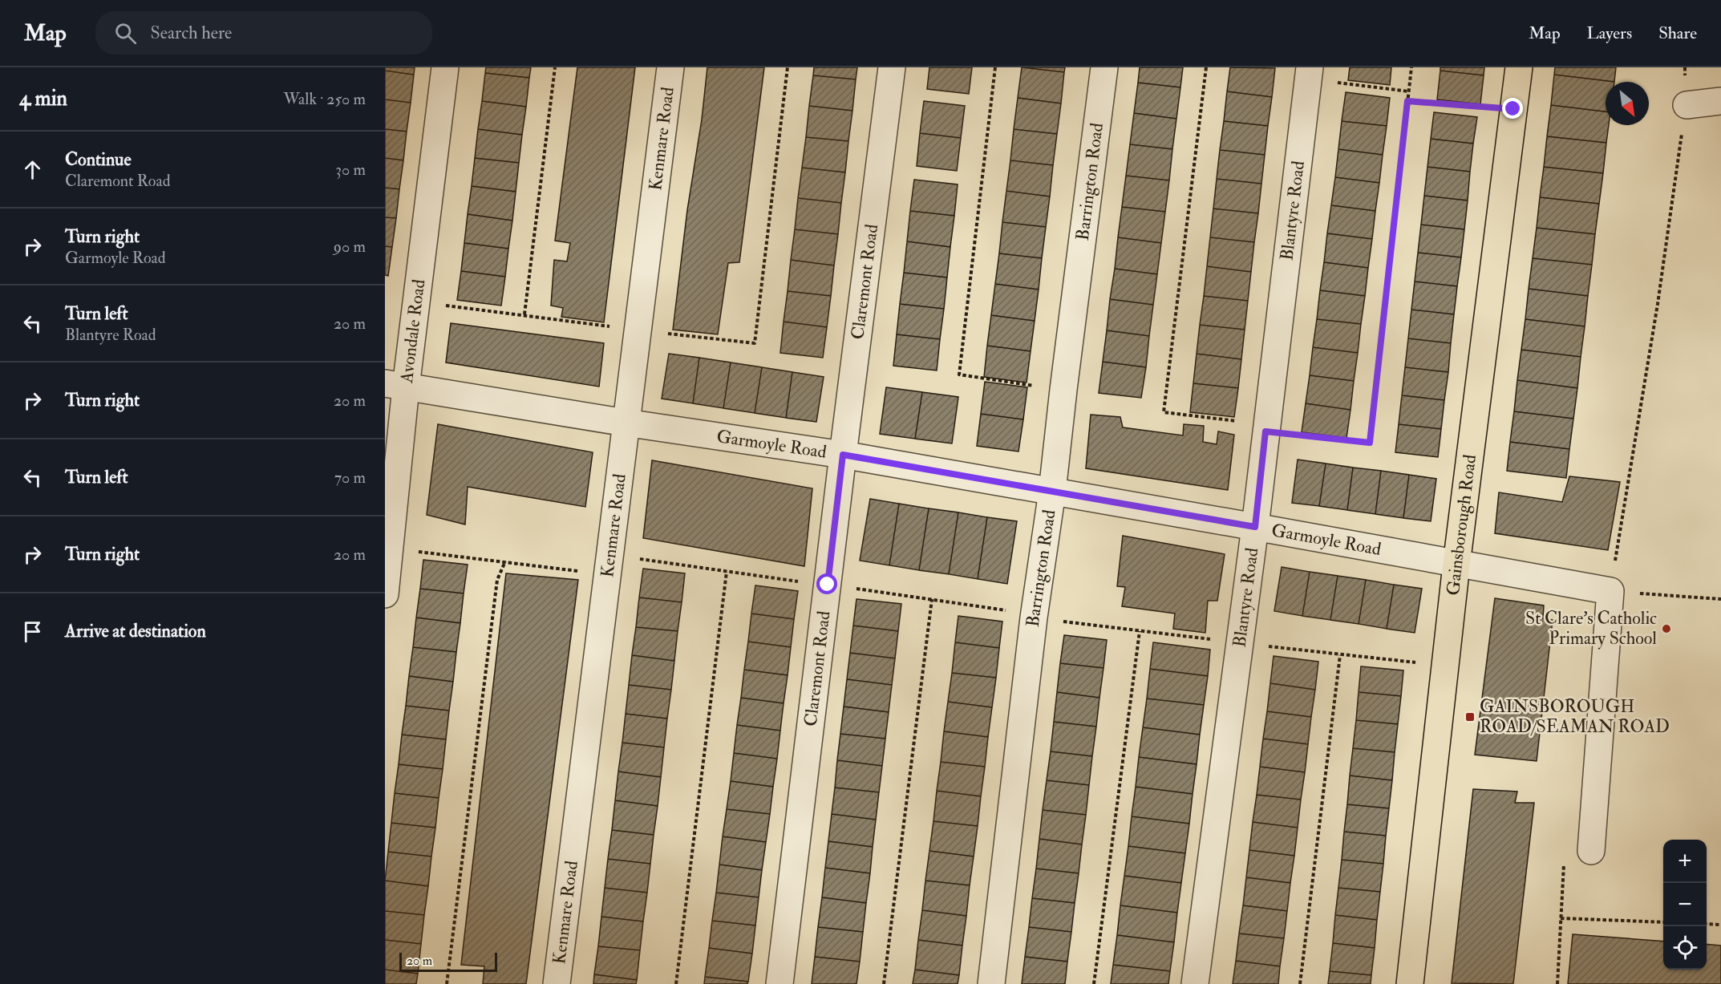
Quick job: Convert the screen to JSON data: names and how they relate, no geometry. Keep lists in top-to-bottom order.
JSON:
{
  "streets": {
    "main road": ["Gainsborough Road"],
    "street": [
      "Kenmare Road",
      "Barrington Road",
      "Blantyre Road",
      "Claremont Road",
      "Avondale Road",
      "Garmoyle Road"
    ]
  },
  "crossings": [
    ["Kenmare Road", "Garmoyle Road"],
    ["Barrington Road", "Garmoyle Road"],
    ["Blantyre Road", "Garmoyle Road"],
    ["Claremont Road", "Garmoyle Road"],
    ["Avondale Road", "Garmoyle Road"],
    ["Garmoyle Road", "Gainsborough Road"]
  ],
  "places": {
    "other": ["St Clare's Catholic Primary School"],
    "transit": ["GAINSBOROUGH ROAD/SEAMAN ROAD"]
  },
  "scale_bar": "20 m",
  "north": "bottom right",
  "page": {
    "header": "Map",
    "search": "Search here",
    "nav": ["Map", "Layers", "Share"],
    "heading": ["4 min", "Walk · 250 m"],
    "list": [
      ["Continue", "Claremont Road", "30 m"],
      ["Turn right", "Garmoyle Road", "90 m"],
      ["Turn left", "Blantyre Road", "20 m"],
      ["Turn right", "20 m"],
      ["Turn left", "70 m"],
      ["Turn right", "20 m"],
      "Arrive at destination"
    ],
    "map_buttons": ["+", "−"],
    "scale": "20 m"
  }
}
